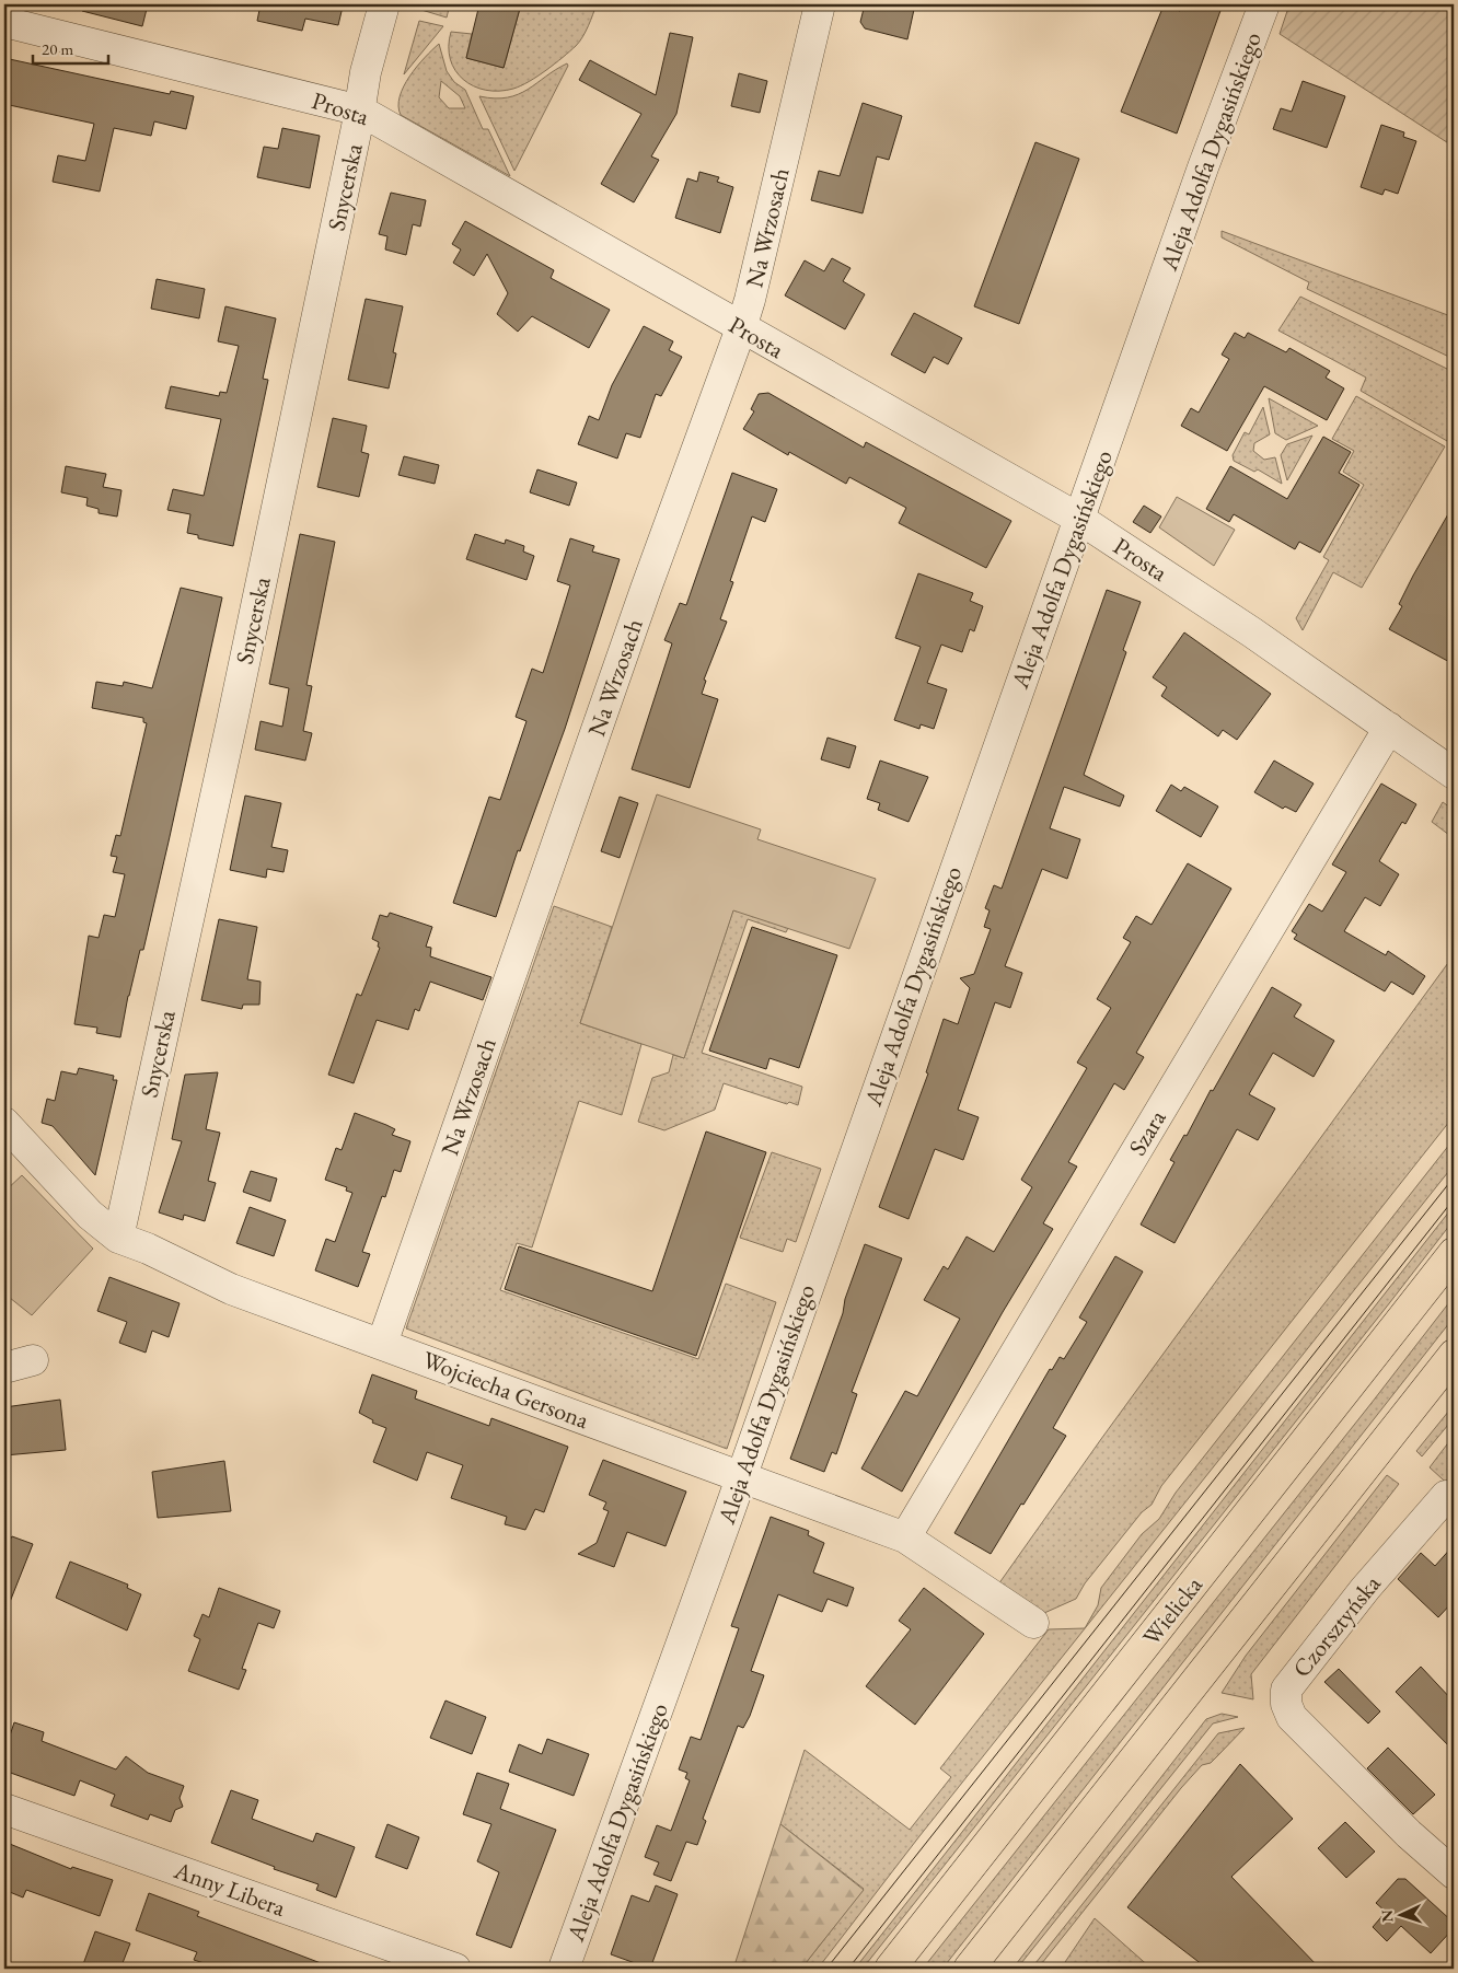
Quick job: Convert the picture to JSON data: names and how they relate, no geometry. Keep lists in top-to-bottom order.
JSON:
{
  "streets": {
    "main road": ["Wielicka"],
    "street": [
      "Prosta",
      "Aleja Adolfa Dygasińskiego",
      "Snycerska",
      "Na Wrzosach",
      "Szara",
      "Wojciecha Gersona",
      "Czorsztyńska",
      "Anny Libera"
    ]
  },
  "crossings": [
    ["Prosta", "Aleja Adolfa Dygasińskiego"],
    ["Prosta", "Snycerska"],
    ["Prosta", "Na Wrzosach"],
    ["Prosta", "Szara"],
    ["Aleja Adolfa Dygasińskiego", "Wojciecha Gersona"],
    ["Snycerska", "Wojciecha Gersona"],
    ["Na Wrzosach", "Wojciecha Gersona"],
    ["Szara", "Wojciecha Gersona"]
  ],
  "scale_bar": "20 m",
  "north": "left"
}
